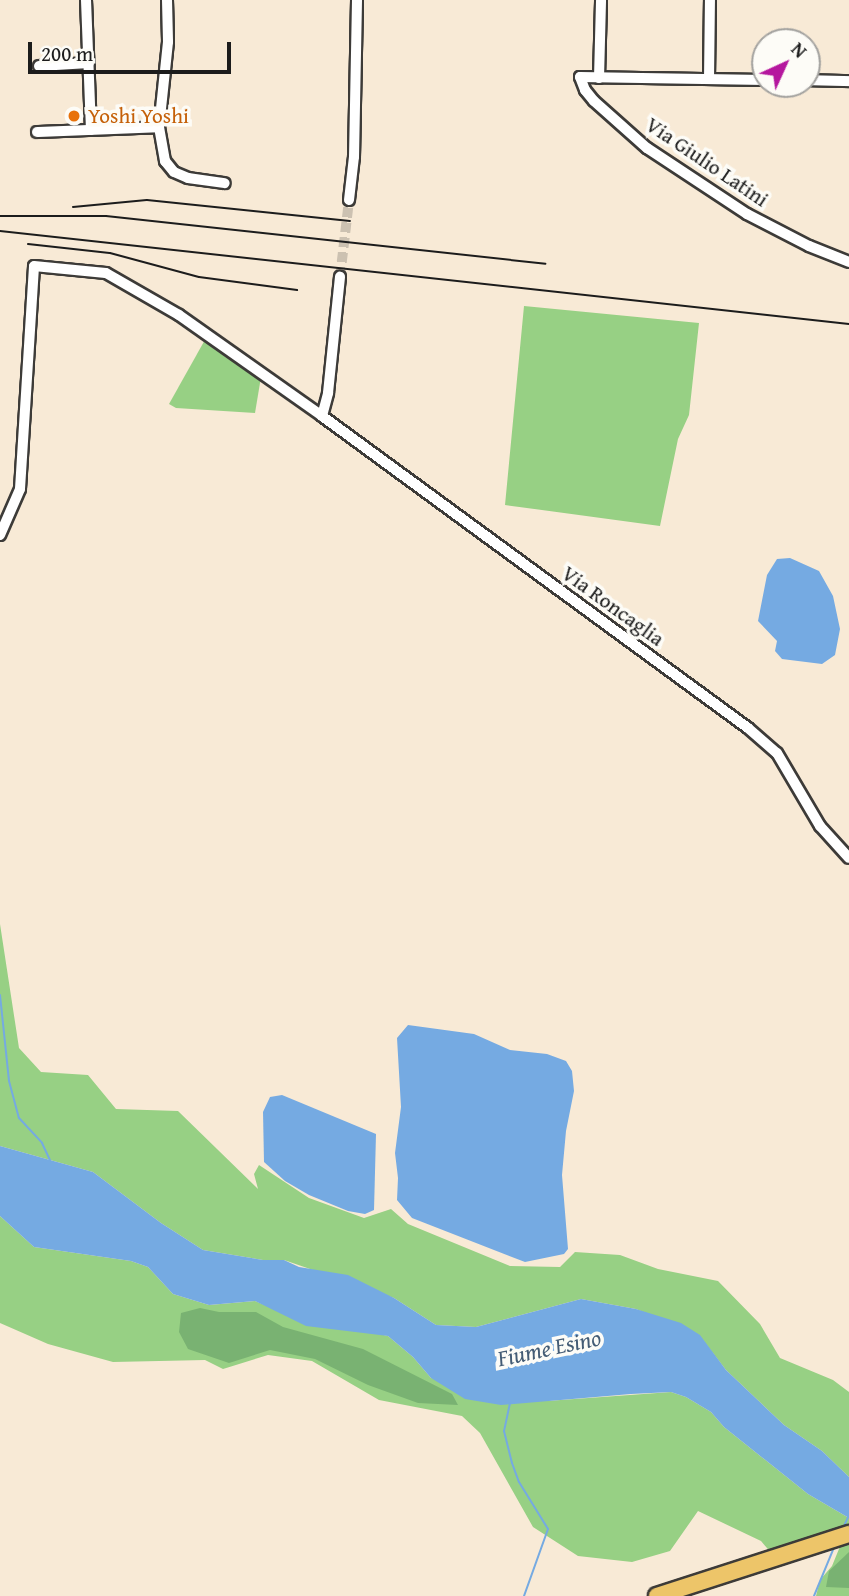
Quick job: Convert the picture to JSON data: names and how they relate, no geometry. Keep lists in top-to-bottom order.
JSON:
{
  "streets": {
    "street": ["Via Giulio Latini", "Via Roncaglia"]
  },
  "water": ["Fiume Esino"],
  "places": ["Yoshi Yoshi"],
  "scale_bar": "200 m",
  "north": "top right"
}
